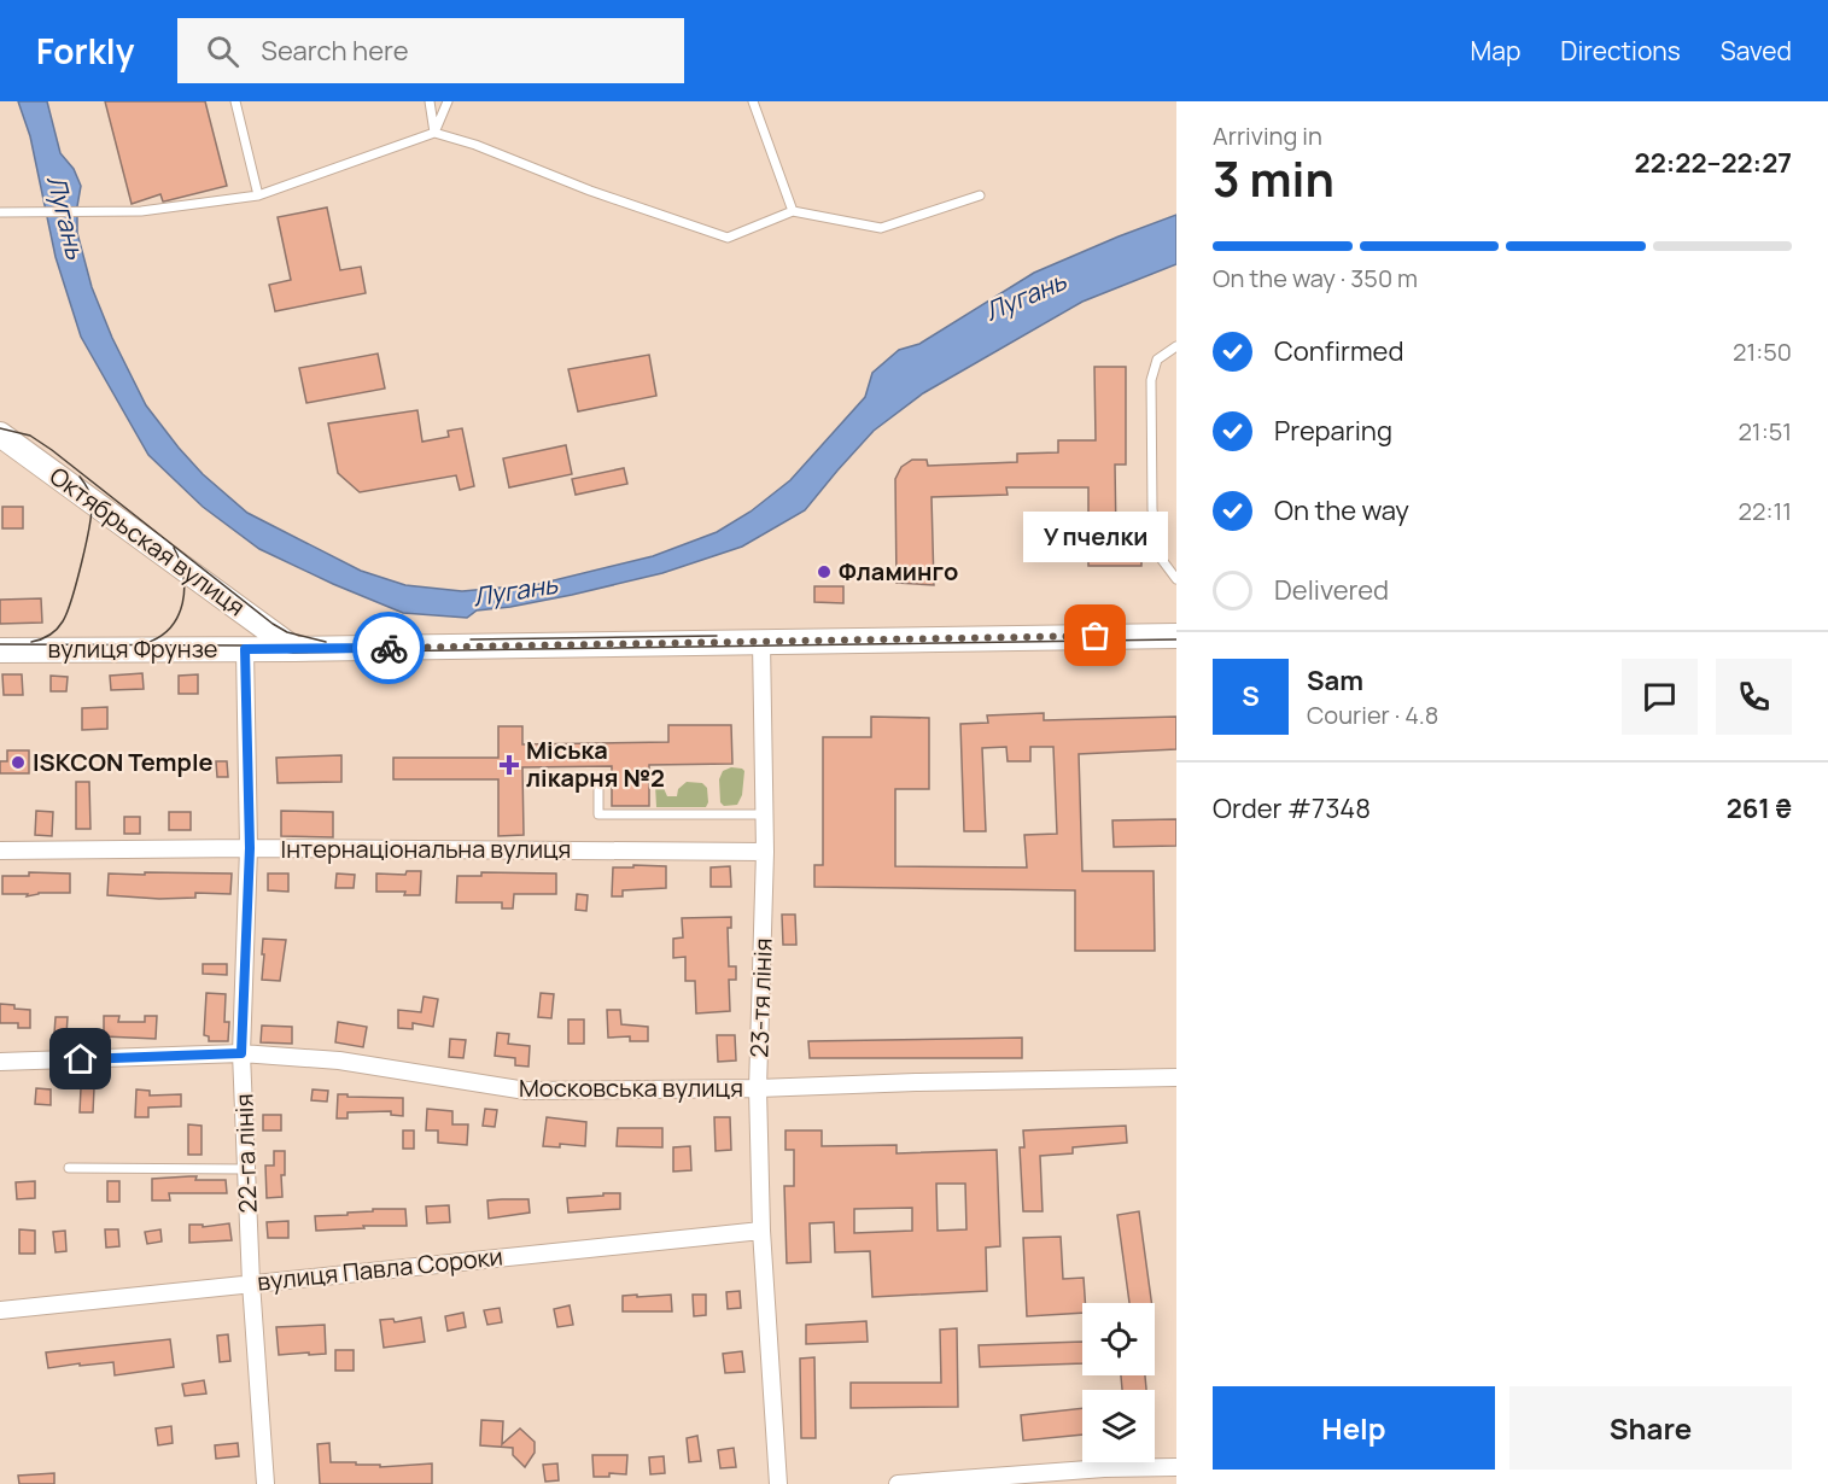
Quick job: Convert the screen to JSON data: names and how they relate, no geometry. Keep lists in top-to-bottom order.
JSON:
{
  "streets": {
    "street": [
      "Октябрьская вулиця",
      "вулиця Фрунзе",
      "Інтернаціональна вулиця",
      "23-тя лінія",
      "Московська вулиця",
      "22-га лінія",
      "вулиця Павла Сороки"
    ]
  },
  "crossings": [
    ["Октябрьская вулиця", "вулиця Фрунзе"],
    ["вулиця Фрунзе", "23-тя лінія"],
    ["вулиця Фрунзе", "22-га лінія"],
    ["Інтернаціональна вулиця", "23-тя лінія"],
    ["Інтернаціональна вулиця", "22-га лінія"],
    ["23-тя лінія", "Московська вулиця"],
    ["23-тя лінія", "вулиця Павла Сороки"],
    ["Московська вулиця", "22-га лінія"],
    ["22-га лінія", "вулиця Павла Сороки"]
  ],
  "water": ["Лугань"],
  "places": {
    "other": ["Фламинго", "У пчелки", "ISKCON Temple"],
    "health": ["Міська лікарня №2"]
  },
  "page": {
    "header": "Forkly",
    "search": "Search here",
    "nav": ["Map", "Directions", "Saved"],
    "heading": ["3 min", "Arriving in", "22:22–22:27"],
    "panel": [
      "Sam",
      "Courier · 4.8",
      "Order #7348",
      "261 ₴"
    ],
    "bar": "On the way · 350 m",
    "list": [
      ["Confirmed", "21:50"],
      ["Preparing", "21:51"],
      ["On the way", "22:11"],
      "Delivered"
    ],
    "bubble": "У пчелки",
    "round": "S",
    "buttons": ["Help", "Share"]
  }
}
